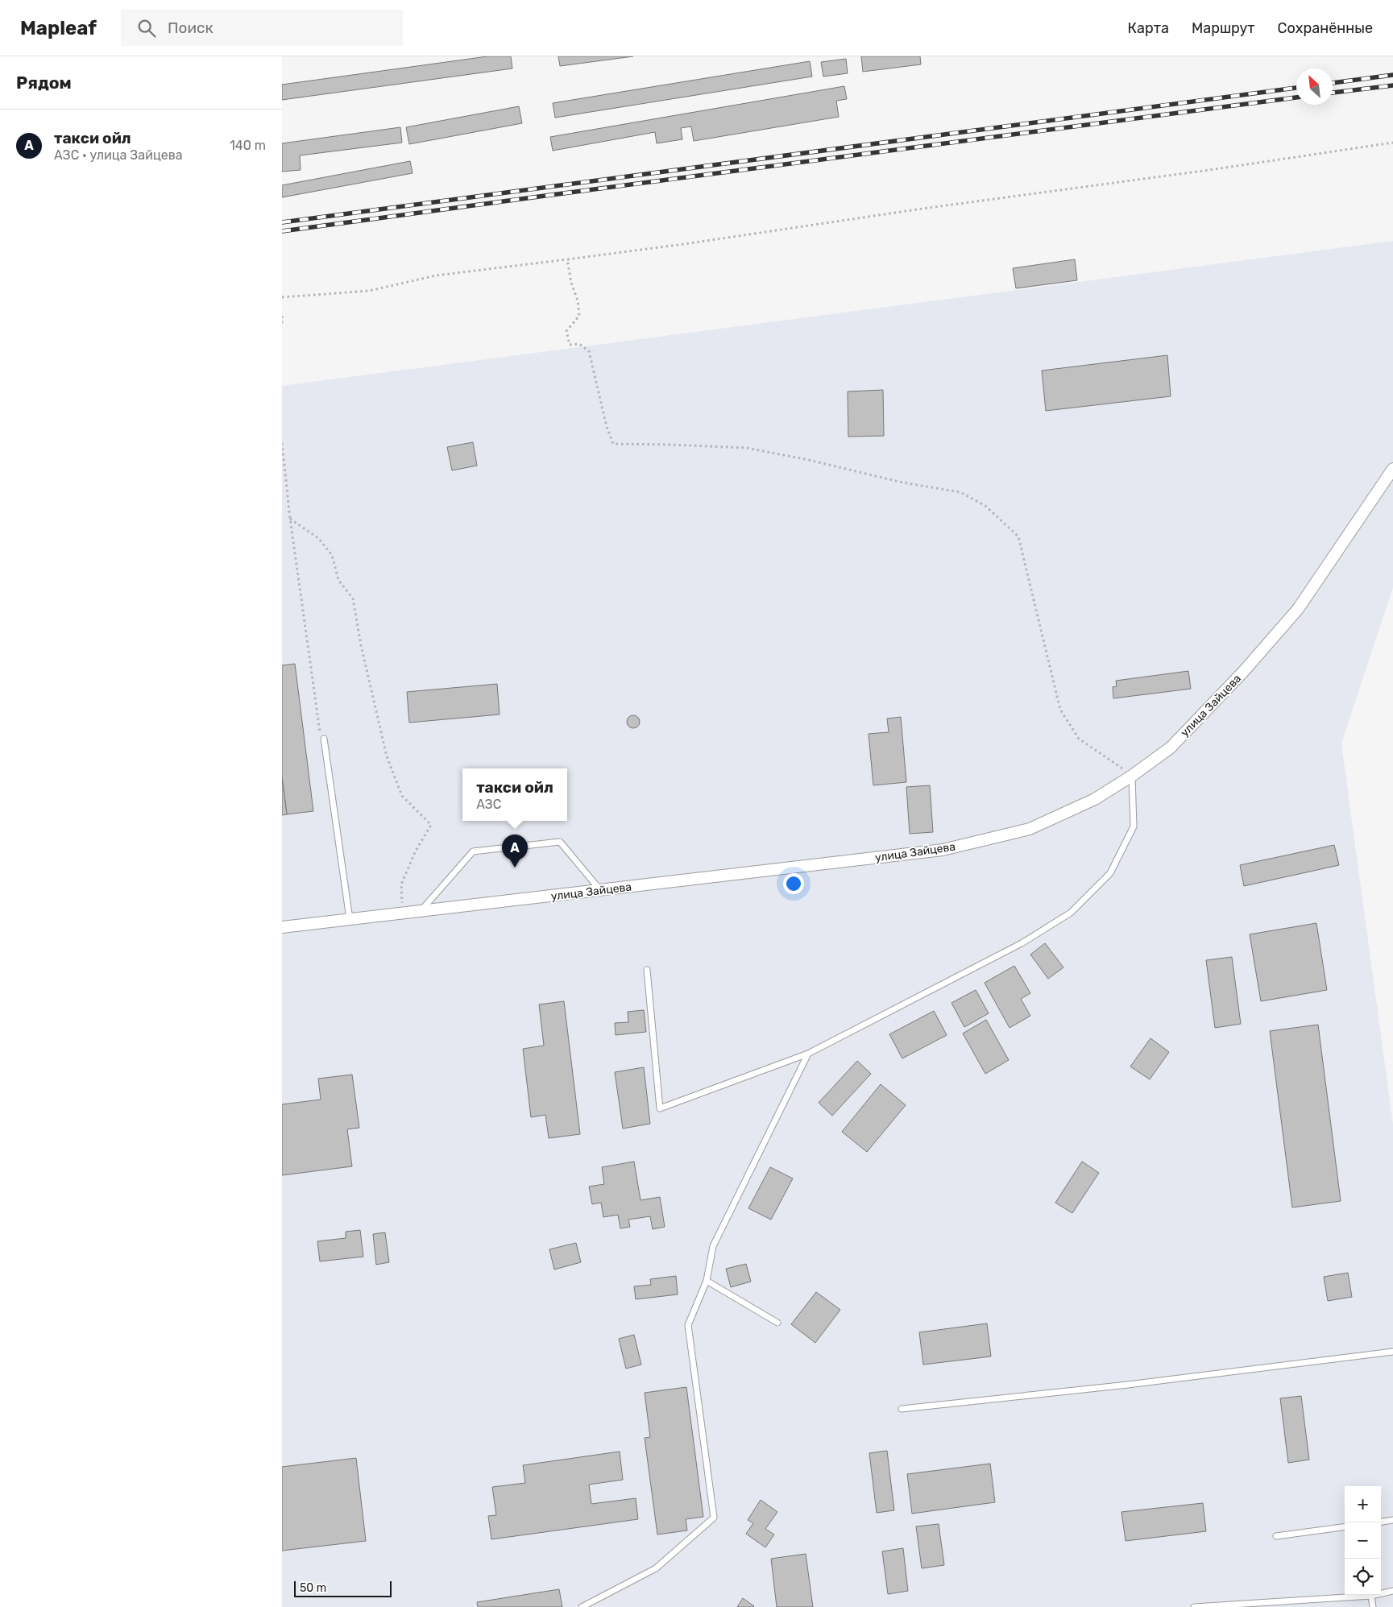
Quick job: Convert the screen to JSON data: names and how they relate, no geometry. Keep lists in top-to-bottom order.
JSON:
{
  "streets": {
    "street": ["улица Зайцева"]
  },
  "scale_bar": "50 m",
  "north": "top left",
  "page": {
    "header": "Mapleaf",
    "search": "Поиск",
    "nav": ["Карта", "Маршрут", "Сохранённые"],
    "heading": "Рядом",
    "list": [
      {
        "mark": "A",
        "name": "такси ойл",
        "note": "АЗС · улица Зайцева",
        "value": "140 m"
      }
    ],
    "popup": ["такси ойл", "АЗС"],
    "pins": "A",
    "map_buttons": ["+", "−"],
    "scale": "50 m"
  }
}
